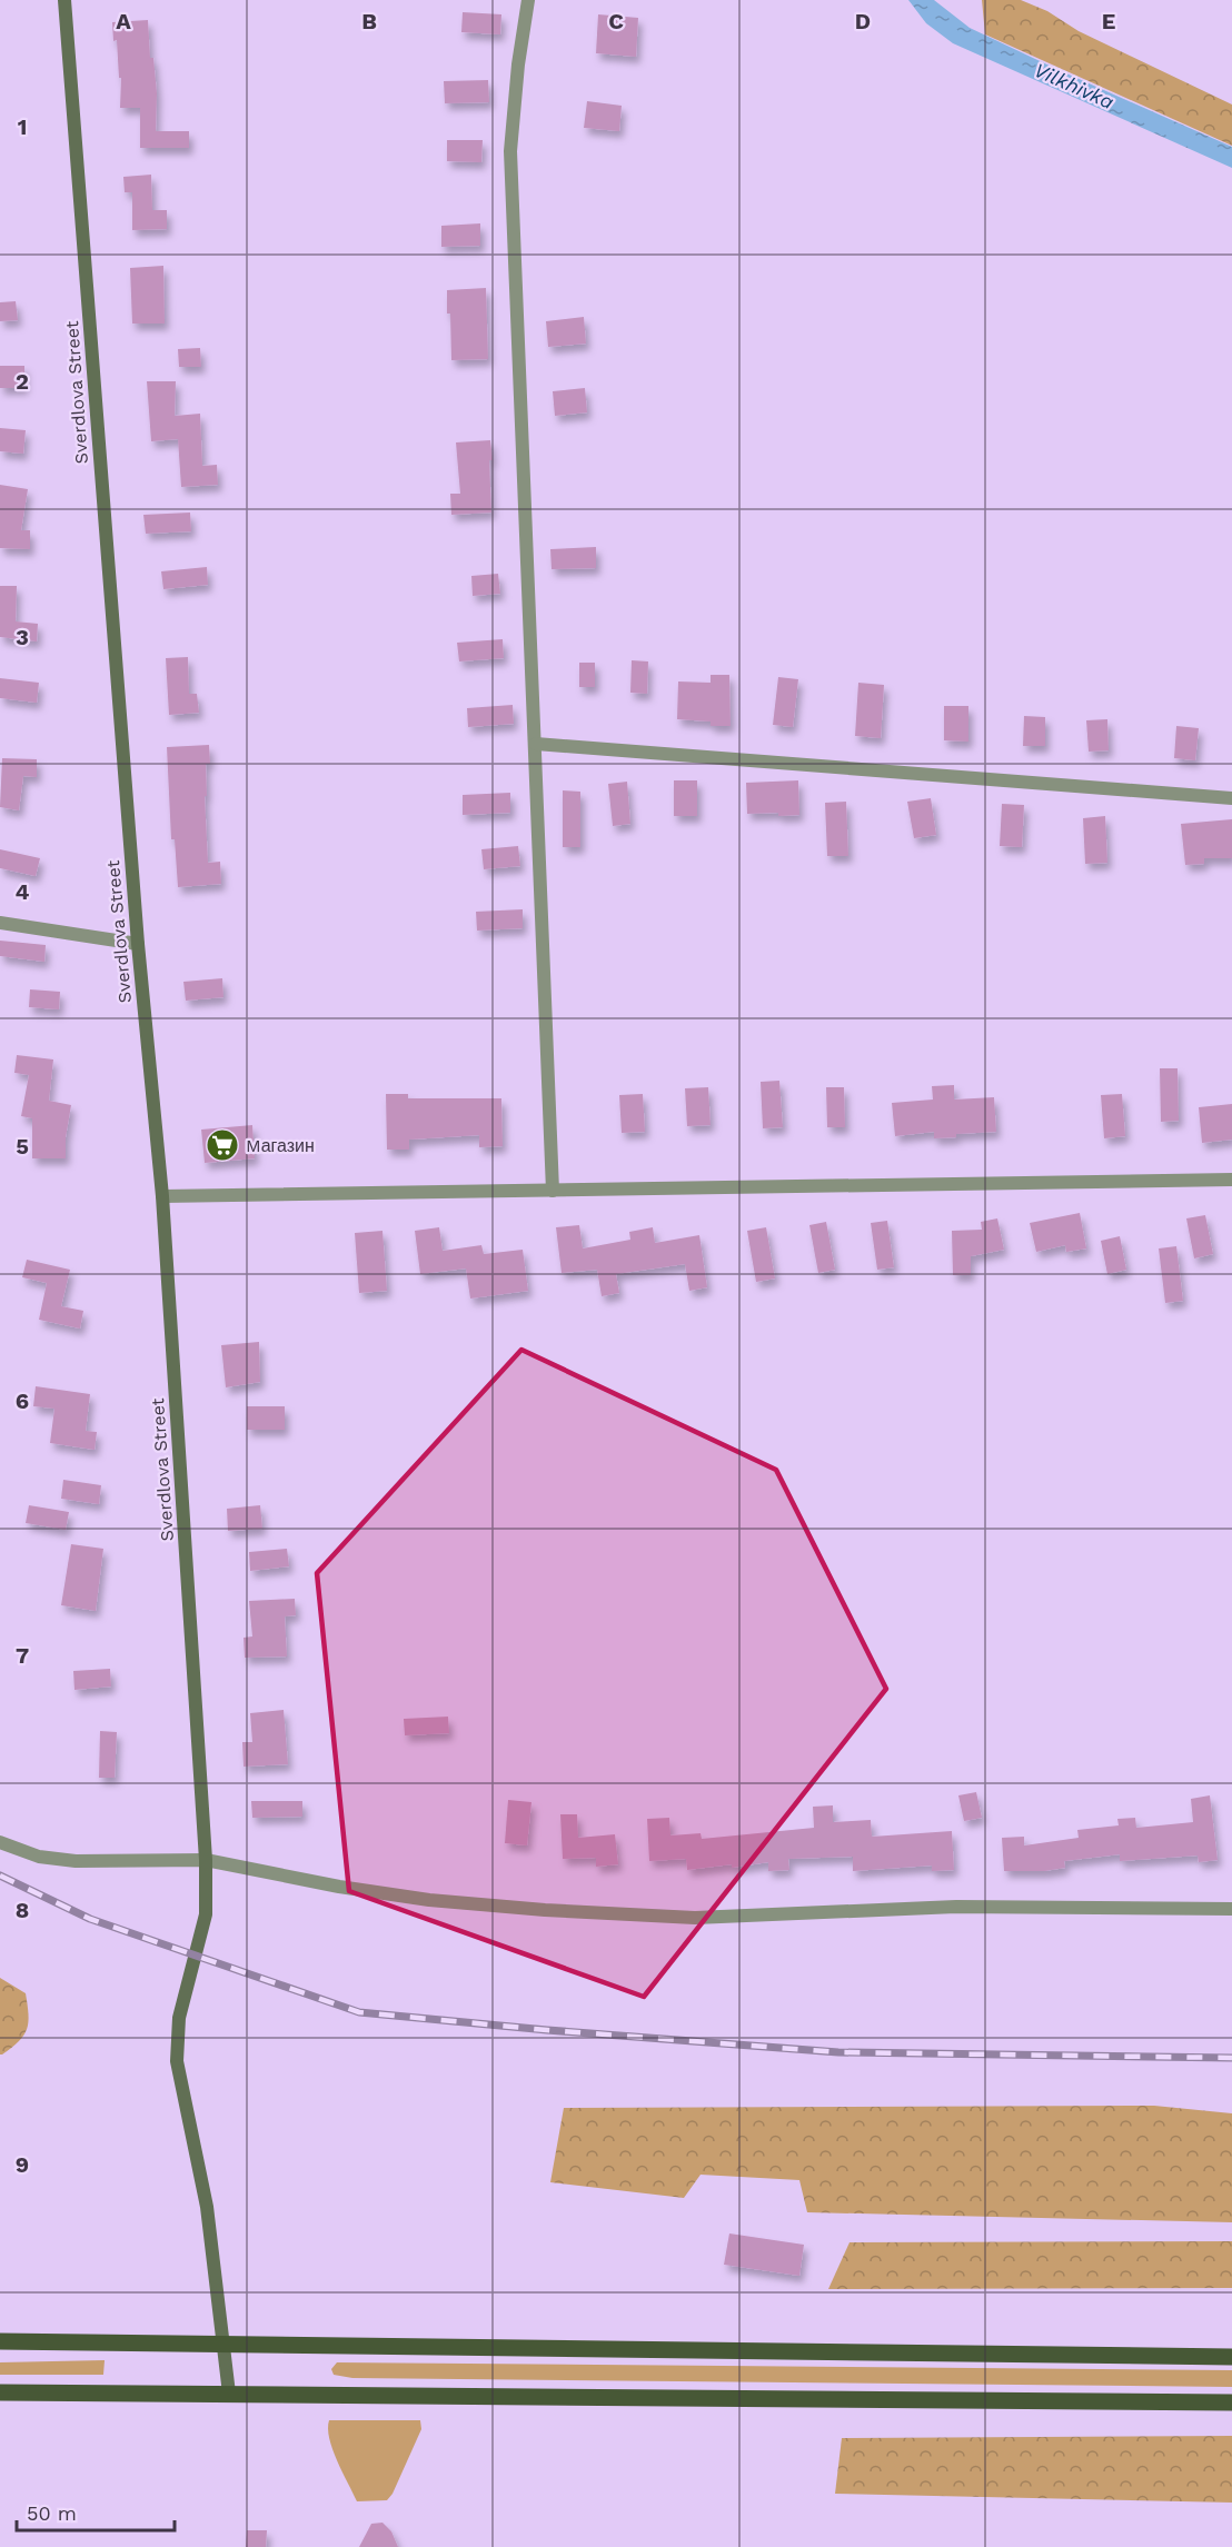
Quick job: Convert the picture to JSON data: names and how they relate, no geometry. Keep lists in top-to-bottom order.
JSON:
{
  "streets": {
    "street": ["Sverdlova Street"]
  },
  "water": ["Vilkhivka"],
  "places": {
    "supermarket": ["Mагазин"]
  },
  "scale_bar": "50 m",
  "grid": {
    "columns": [
      "A",
      "B",
      "C",
      "D",
      "E"
    ],
    "rows": [
      "1",
      "2",
      "3",
      "4",
      "5",
      "6",
      "7",
      "8",
      "9"
    ]
  }
}
